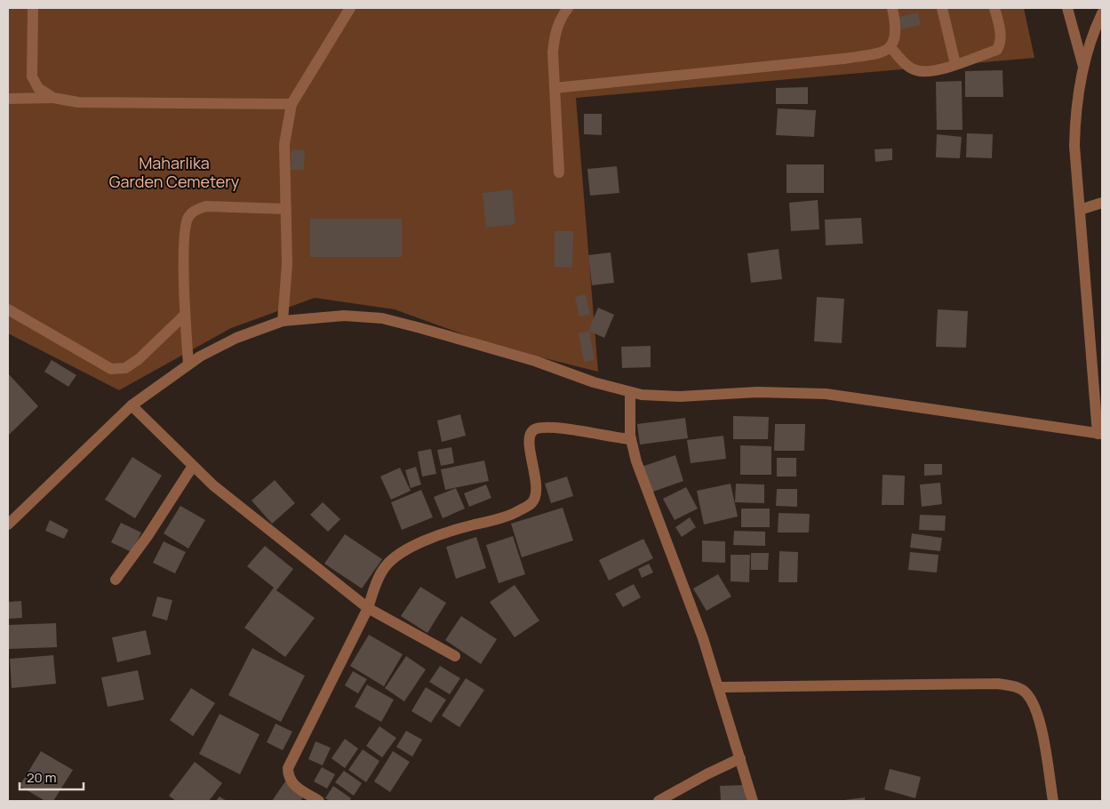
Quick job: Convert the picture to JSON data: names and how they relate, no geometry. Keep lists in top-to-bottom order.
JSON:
{
  "parks": ["Maharlika Garden Cemetery"],
  "scale_bar": "20 m"
}
